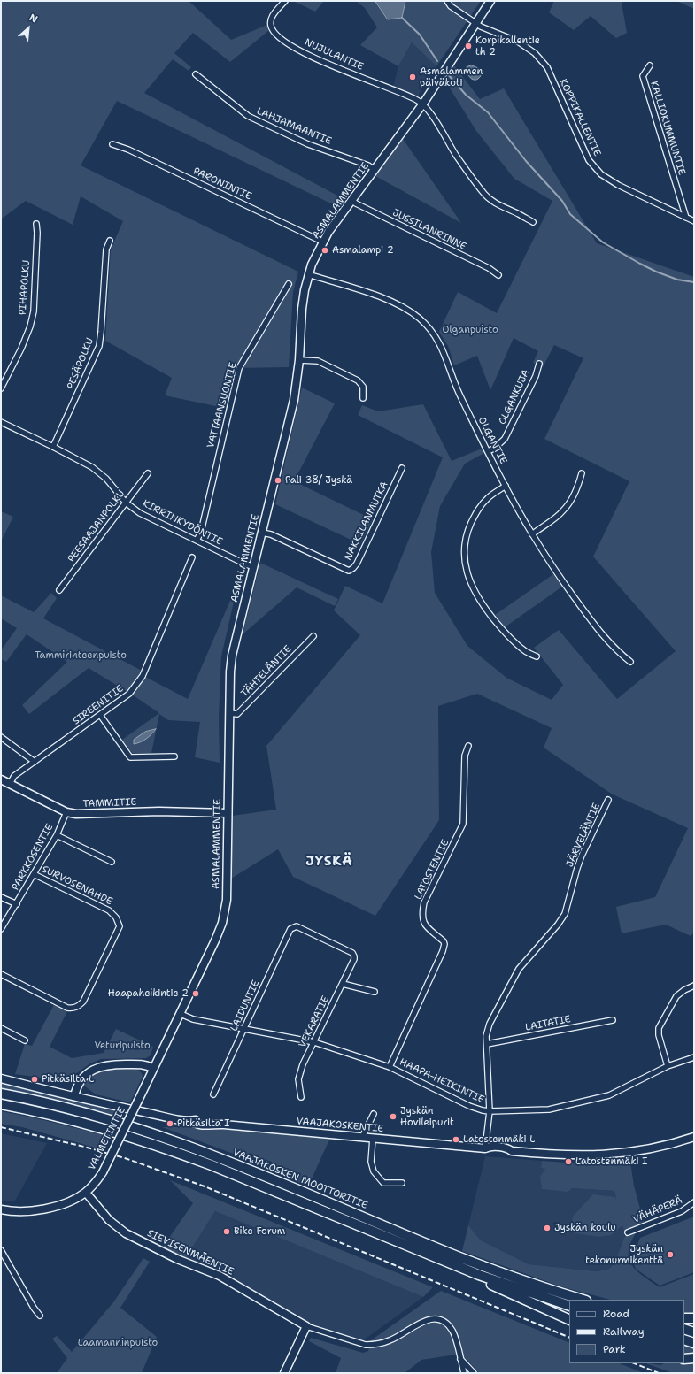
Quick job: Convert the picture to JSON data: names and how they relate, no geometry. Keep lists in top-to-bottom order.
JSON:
{
  "streets": {
    "highway": ["VAAJAKOSKEN MOOTTORITIE"],
    "street": [
      "NUJULANTIE",
      "KORPIKALLENTIE",
      "LAHJAMAANTIE",
      "KALLIOKUMMUNTIE",
      "PARONINTIE",
      "ASMALAMMENTIE",
      "JUSSILANRINNE",
      "PIHAPOLKU",
      "PESÄPOLKU",
      "OLGANKUJA",
      "VATTAANSUONTIE",
      "OLGANTIE",
      "NAKKILANMUTKA",
      "KIRRINKYDÖNTIE",
      "PEESAAJANPOLKU",
      "TÄHTELÄNTIE",
      "SIREENITIE",
      "TAMMITIE",
      "JÄRVELÄNTIE",
      "PARKKOSENTIE",
      "LATOSTENTIE",
      "SURVOSENAHDE",
      "LAIDUNTIE",
      "VEKARATIE",
      "LAITATIE",
      "HAAPA-HEIKINTIE",
      "VAAJAKOSKENTIE",
      "VALMETINTIE",
      "VÄHÄPERÄ",
      "SIEVISENMÄENTIE"
    ]
  },
  "crossings": [
    ["NUJULANTIE", "ASMALAMMENTIE"],
    ["KORPIKALLENTIE", "KALLIOKUMMUNTIE"],
    ["KORPIKALLENTIE", "ASMALAMMENTIE"],
    ["LAHJAMAANTIE", "ASMALAMMENTIE"],
    ["PARONINTIE", "ASMALAMMENTIE"],
    ["ASMALAMMENTIE", "JUSSILANRINNE"],
    ["ASMALAMMENTIE", "OLGANTIE"],
    ["ASMALAMMENTIE", "NAKKILANMUTKA"],
    ["ASMALAMMENTIE", "KIRRINKYDÖNTIE"],
    ["ASMALAMMENTIE", "TÄHTELÄNTIE"],
    ["ASMALAMMENTIE", "TAMMITIE"],
    ["ASMALAMMENTIE", "HAAPA-HEIKINTIE"],
    ["ASMALAMMENTIE", "VALMETINTIE"],
    ["PESÄPOLKU", "KIRRINKYDÖNTIE"],
    ["OLGANKUJA", "OLGANTIE"],
    ["VATTAANSUONTIE", "KIRRINKYDÖNTIE"],
    ["KIRRINKYDÖNTIE", "PEESAAJANPOLKU"],
    ["SIREENITIE", "TAMMITIE"],
    ["TAMMITIE", "PARKKOSENTIE"],
    ["JÄRVELÄNTIE", "LAITATIE"],
    ["JÄRVELÄNTIE", "HAAPA-HEIKINTIE"],
    ["JÄRVELÄNTIE", "VAAJAKOSKENTIE"],
    ["PARKKOSENTIE", "SURVOSENAHDE"],
    ["LATOSTENTIE", "HAAPA-HEIKINTIE"],
    ["LAIDUNTIE", "VEKARATIE"],
    ["LAIDUNTIE", "HAAPA-HEIKINTIE"],
    ["VEKARATIE", "HAAPA-HEIKINTIE"],
    ["VALMETINTIE", "SIEVISENMÄENTIE"]
  ],
  "districts": ["JYSKÄ"],
  "parks": [
    "Olganpuisto",
    "Tammirinteenpuisto",
    "Veturipuisto",
    "Laamanninpuisto"
  ],
  "places": [
    "Korpikallentie th 2",
    "Asmalammen päiväkoti",
    "Asmalampi 2",
    "Pali 38/ Jyskä",
    "Haapaheikintie 2",
    "Pitkäsilta L",
    "Jyskän Hovileipurit",
    "Pitkäsilta I",
    "Latostenmäki L",
    "Latostenmäki I",
    "Jyskän koulu",
    "Bike Forum",
    "Jyskän tekonurmikenttä"
  ],
  "legend": ["Road", "Railway", "Park"],
  "north": "top right"
}
